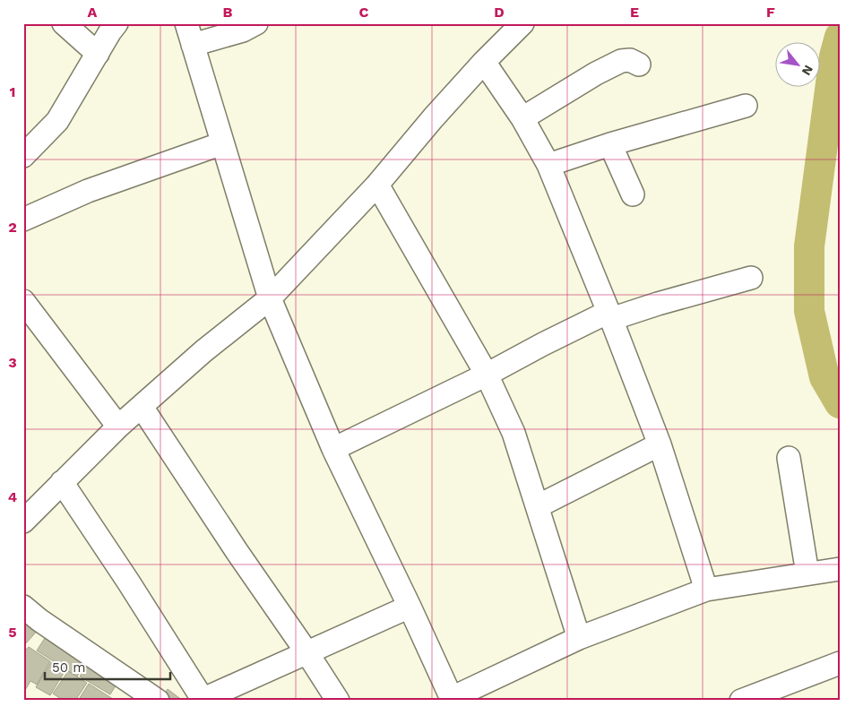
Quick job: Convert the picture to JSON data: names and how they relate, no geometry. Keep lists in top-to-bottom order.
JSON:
{
  "scale_bar": "50 m",
  "north": "bottom right",
  "grid": {
    "columns": [
      "A",
      "B",
      "C",
      "D",
      "E",
      "F"
    ],
    "rows": [
      "1",
      "2",
      "3",
      "4",
      "5"
    ]
  }
}
